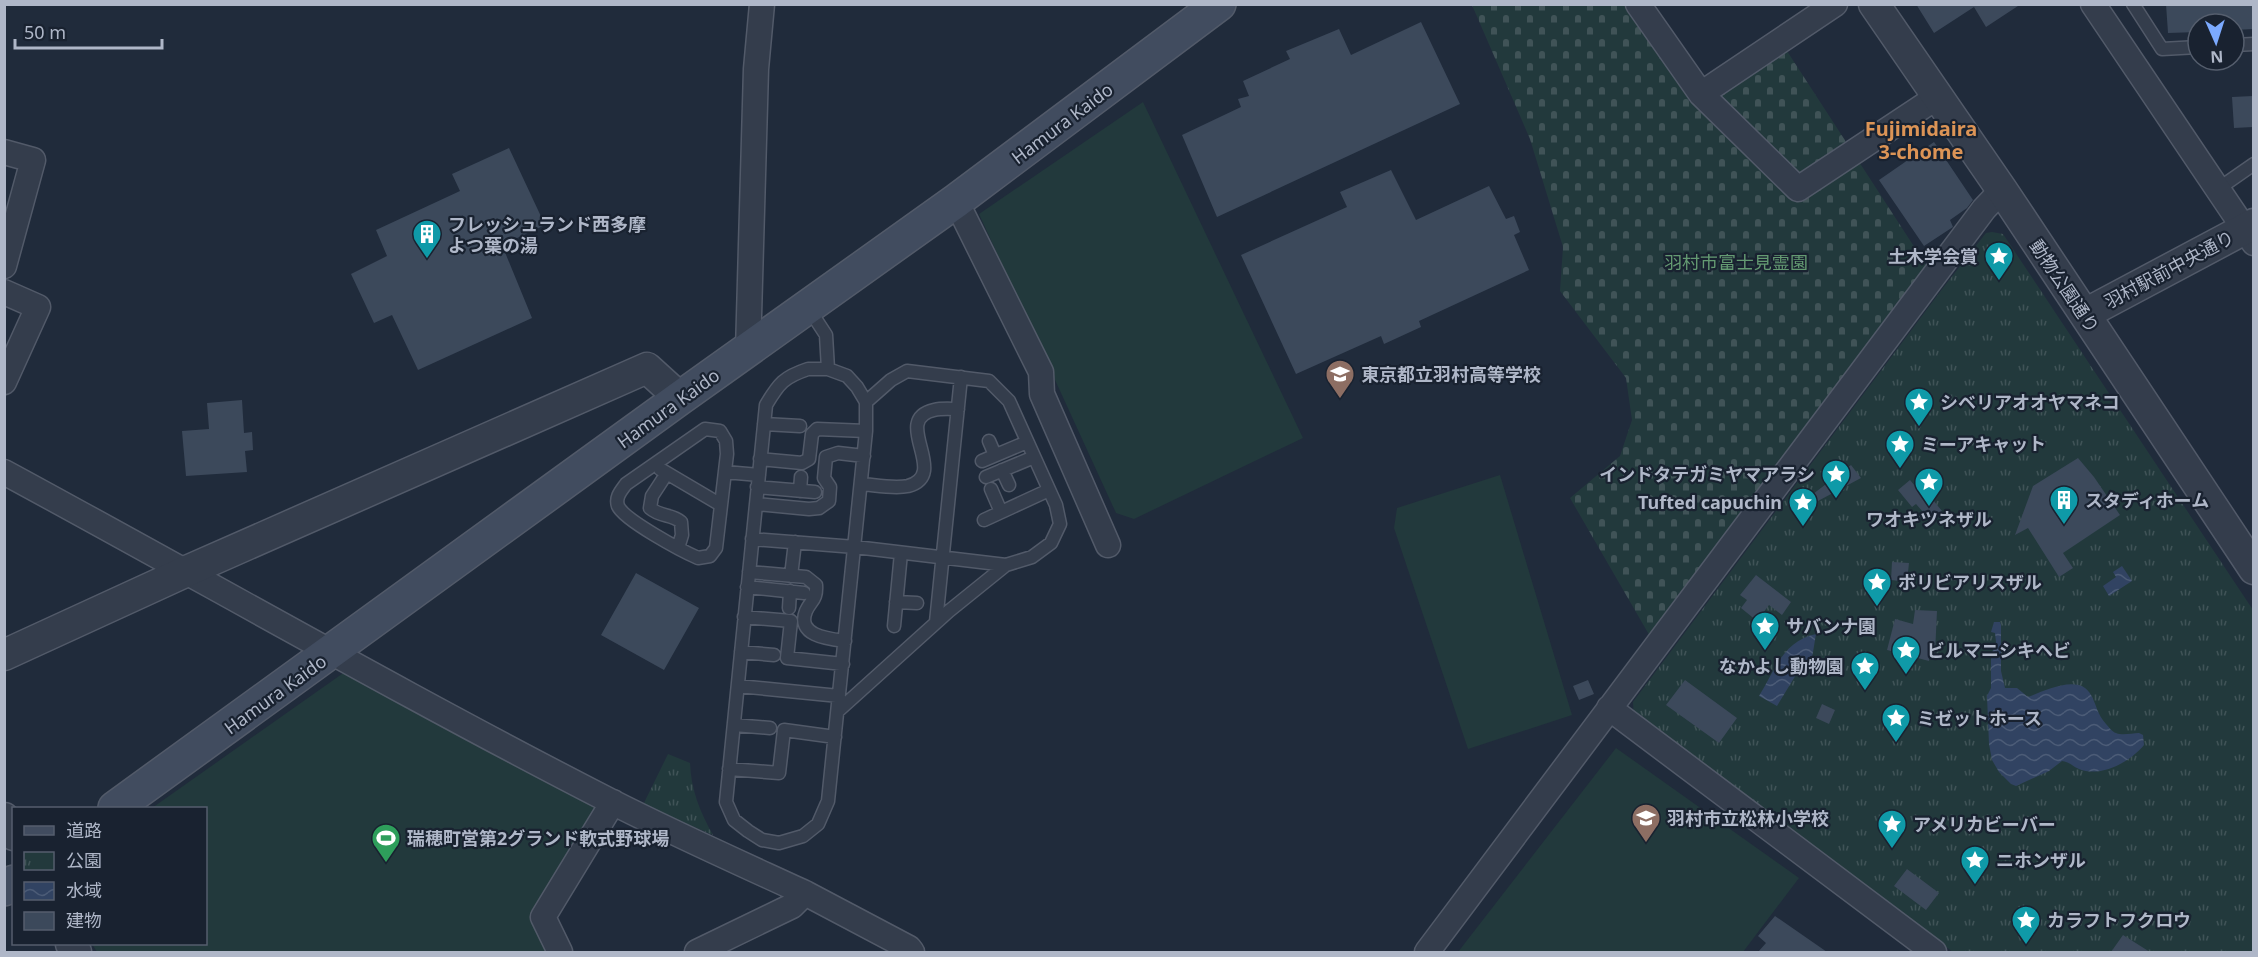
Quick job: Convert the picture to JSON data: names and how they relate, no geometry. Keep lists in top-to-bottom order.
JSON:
{
  "streets": {
    "main road": ["Hamura Kaido"],
    "street": ["羽村駅前中央通り", "動物公園通り"]
  },
  "crossings": [
    ["羽村駅前中央通り", "動物公園通り"]
  ],
  "districts": ["Fujimidaira 3-chome"],
  "parks": ["羽村市富士見霊園"],
  "places": {
    "building": ["フレッシュランド西多摩 よつ葉の湯", "スタディホーム"],
    "place": [
      "土木学会賞",
      "シベリアオオヤマネコ",
      "ミーアキャット",
      "インドタテガミヤマアラシ",
      "ワオキツネザル",
      "Tufted capuchin",
      "ボリビアリスザル",
      "サバンナ園",
      "ビルマニシキヘビ",
      "なかよし動物園",
      "ミゼットホース",
      "アメリカビーバー",
      "ニホンザル",
      "カラフトフクロウ"
    ],
    "school or university": ["東京都立羽村高等学校", "羽村市立松林小学校"],
    "sports": ["瑞穂町営第2グランド軟式野球場"]
  },
  "legend": [
    "道路",
    "公園",
    "水域",
    "建物"
  ],
  "scale_bar": "50 m",
  "north": "bottom"
}
